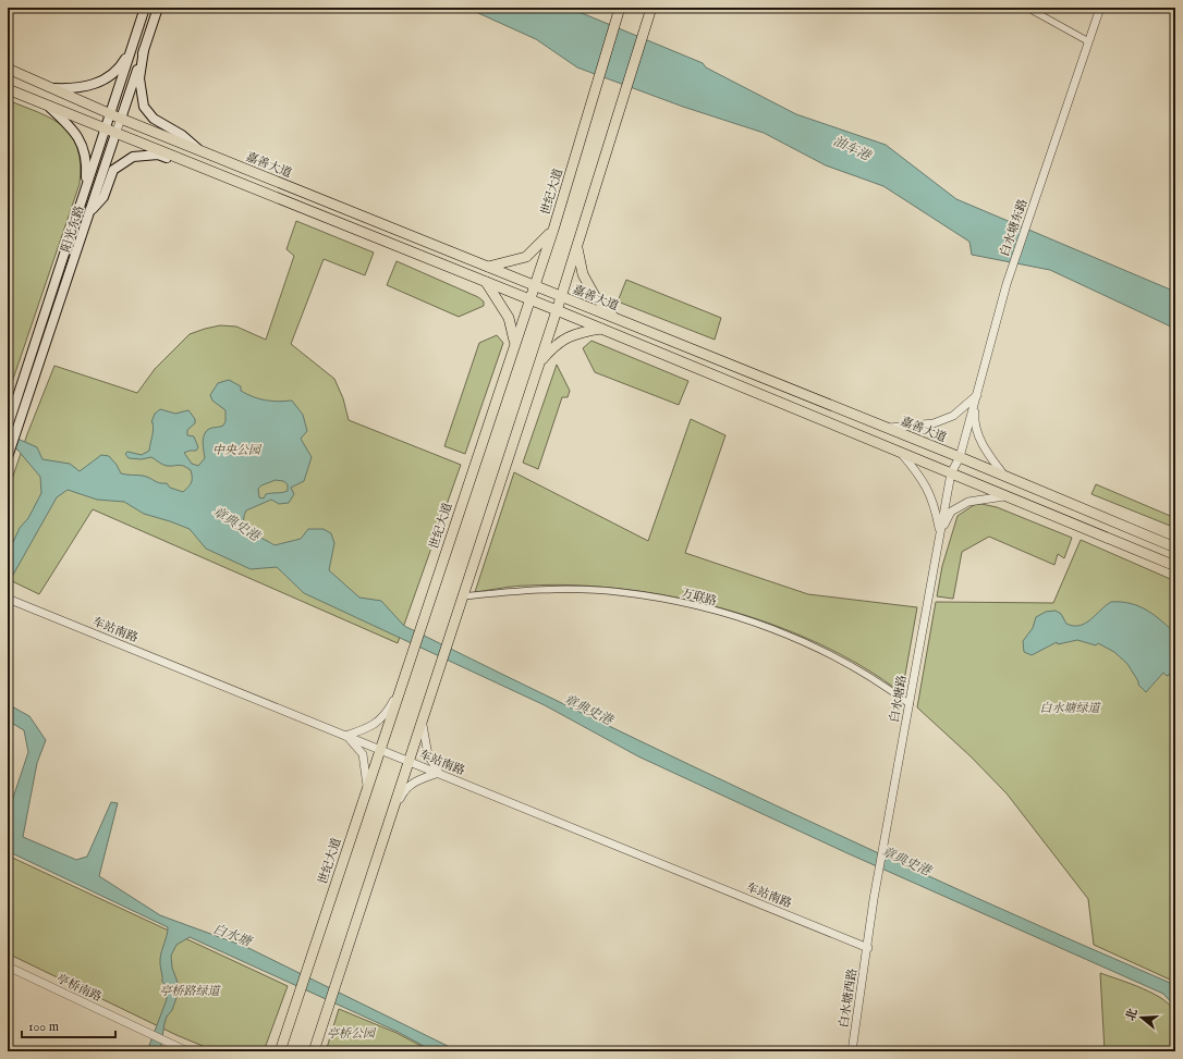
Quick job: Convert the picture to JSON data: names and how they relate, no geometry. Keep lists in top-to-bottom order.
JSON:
{
  "streets": {
    "main road": ["嘉善大道", "世纪大道", "阳光东路"],
    "street": [
      "白水塘东路",
      "万联路",
      "车站南路",
      "白水塘路",
      "亭桥南路",
      "白水塘西路"
    ]
  },
  "crossings": [
    ["嘉善大道", "世纪大道"],
    ["嘉善大道", "白水塘东路"],
    ["嘉善大道", "阳光东路"],
    ["嘉善大道", "白水塘路"],
    ["世纪大道", "车站南路"],
    ["白水塘东路", "白水塘路"],
    ["万联路", "白水塘路"],
    ["车站南路", "白水塘路"],
    ["车站南路", "白水塘西路"],
    ["白水塘路", "白水塘西路"]
  ],
  "water": ["油车港", "章典史港", "白水塘"],
  "parks": [
    "中央公园",
    "白水塘绿道",
    "亭桥路绿道",
    "亭桥公园"
  ],
  "scale_bar": "100 m",
  "north": "left"
}
